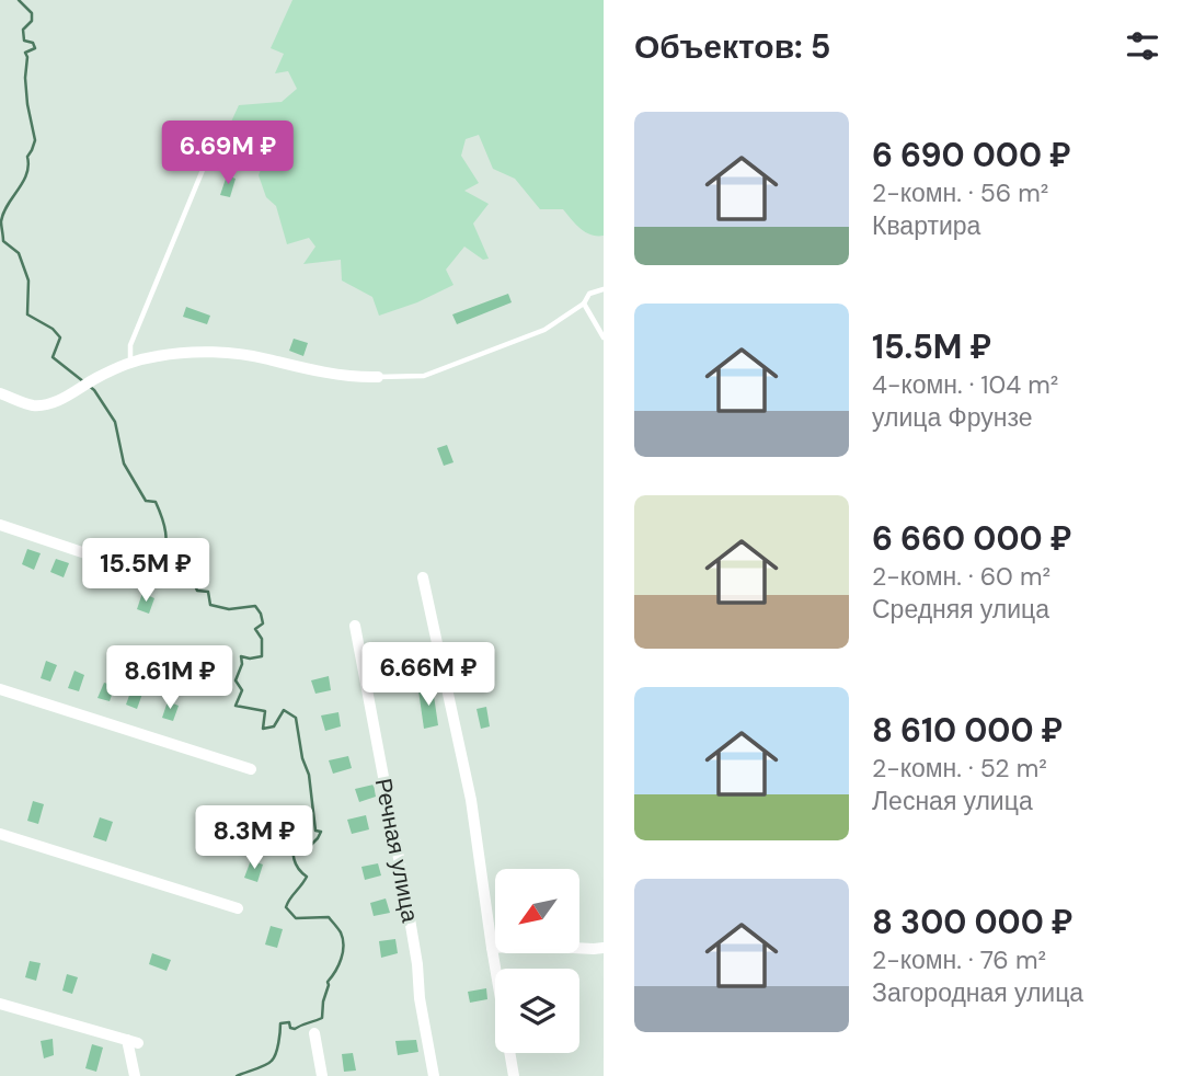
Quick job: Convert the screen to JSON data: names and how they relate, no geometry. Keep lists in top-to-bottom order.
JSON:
{
  "streets": {
    "street": ["Речная улица"]
  },
  "north": "bottom left",
  "page": {
    "heading": "Объектов: 5",
    "list": [
      {
        "name": "6 690 000 ₽",
        "note": "2-комн. · 56 m² · Квартира"
      },
      {
        "name": "15.5M ₽",
        "note": "4-комн. · 104 m² · улица Фрунзе"
      },
      {
        "name": "6 660 000 ₽",
        "note": "2-комн. · 60 m² · Средняя улица"
      },
      {
        "name": "8 610 000 ₽",
        "note": "2-комн. · 52 m² · Лесная улица"
      },
      {
        "name": "8 300 000 ₽",
        "note": "2-комн. · 76 m² · Загородная улица"
      }
    ],
    "price": [
      "6.69M ₽",
      "15.5M ₽",
      "6.66M ₽",
      "8.61M ₽",
      "8.3M ₽"
    ]
  }
}
